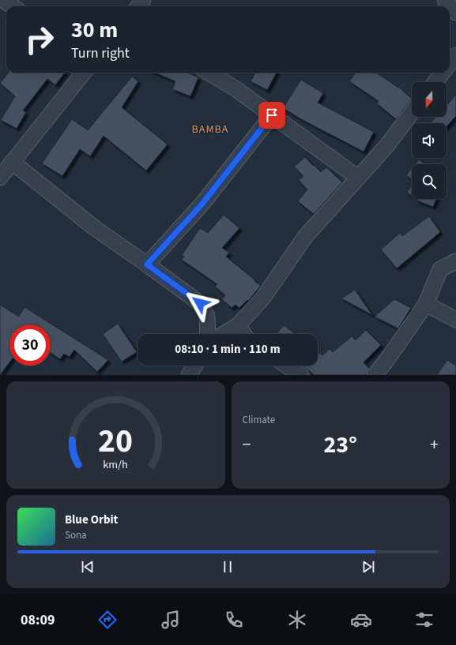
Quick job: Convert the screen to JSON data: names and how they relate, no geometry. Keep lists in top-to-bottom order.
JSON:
{
  "districts": ["BAMBA"],
  "north": "bottom",
  "page": {
    "turn": ["30 m", "Turn right"],
    "limit": "30",
    "trip": "08:10 · 1 min · 110 m",
    "tile": "Climate",
    "heat": ["−", "23°", "+"],
    "song": ["Blue Orbit", "Sona"],
    "tabs": "08:09",
    "gauge": ["20", "km/h"]
  }
}
